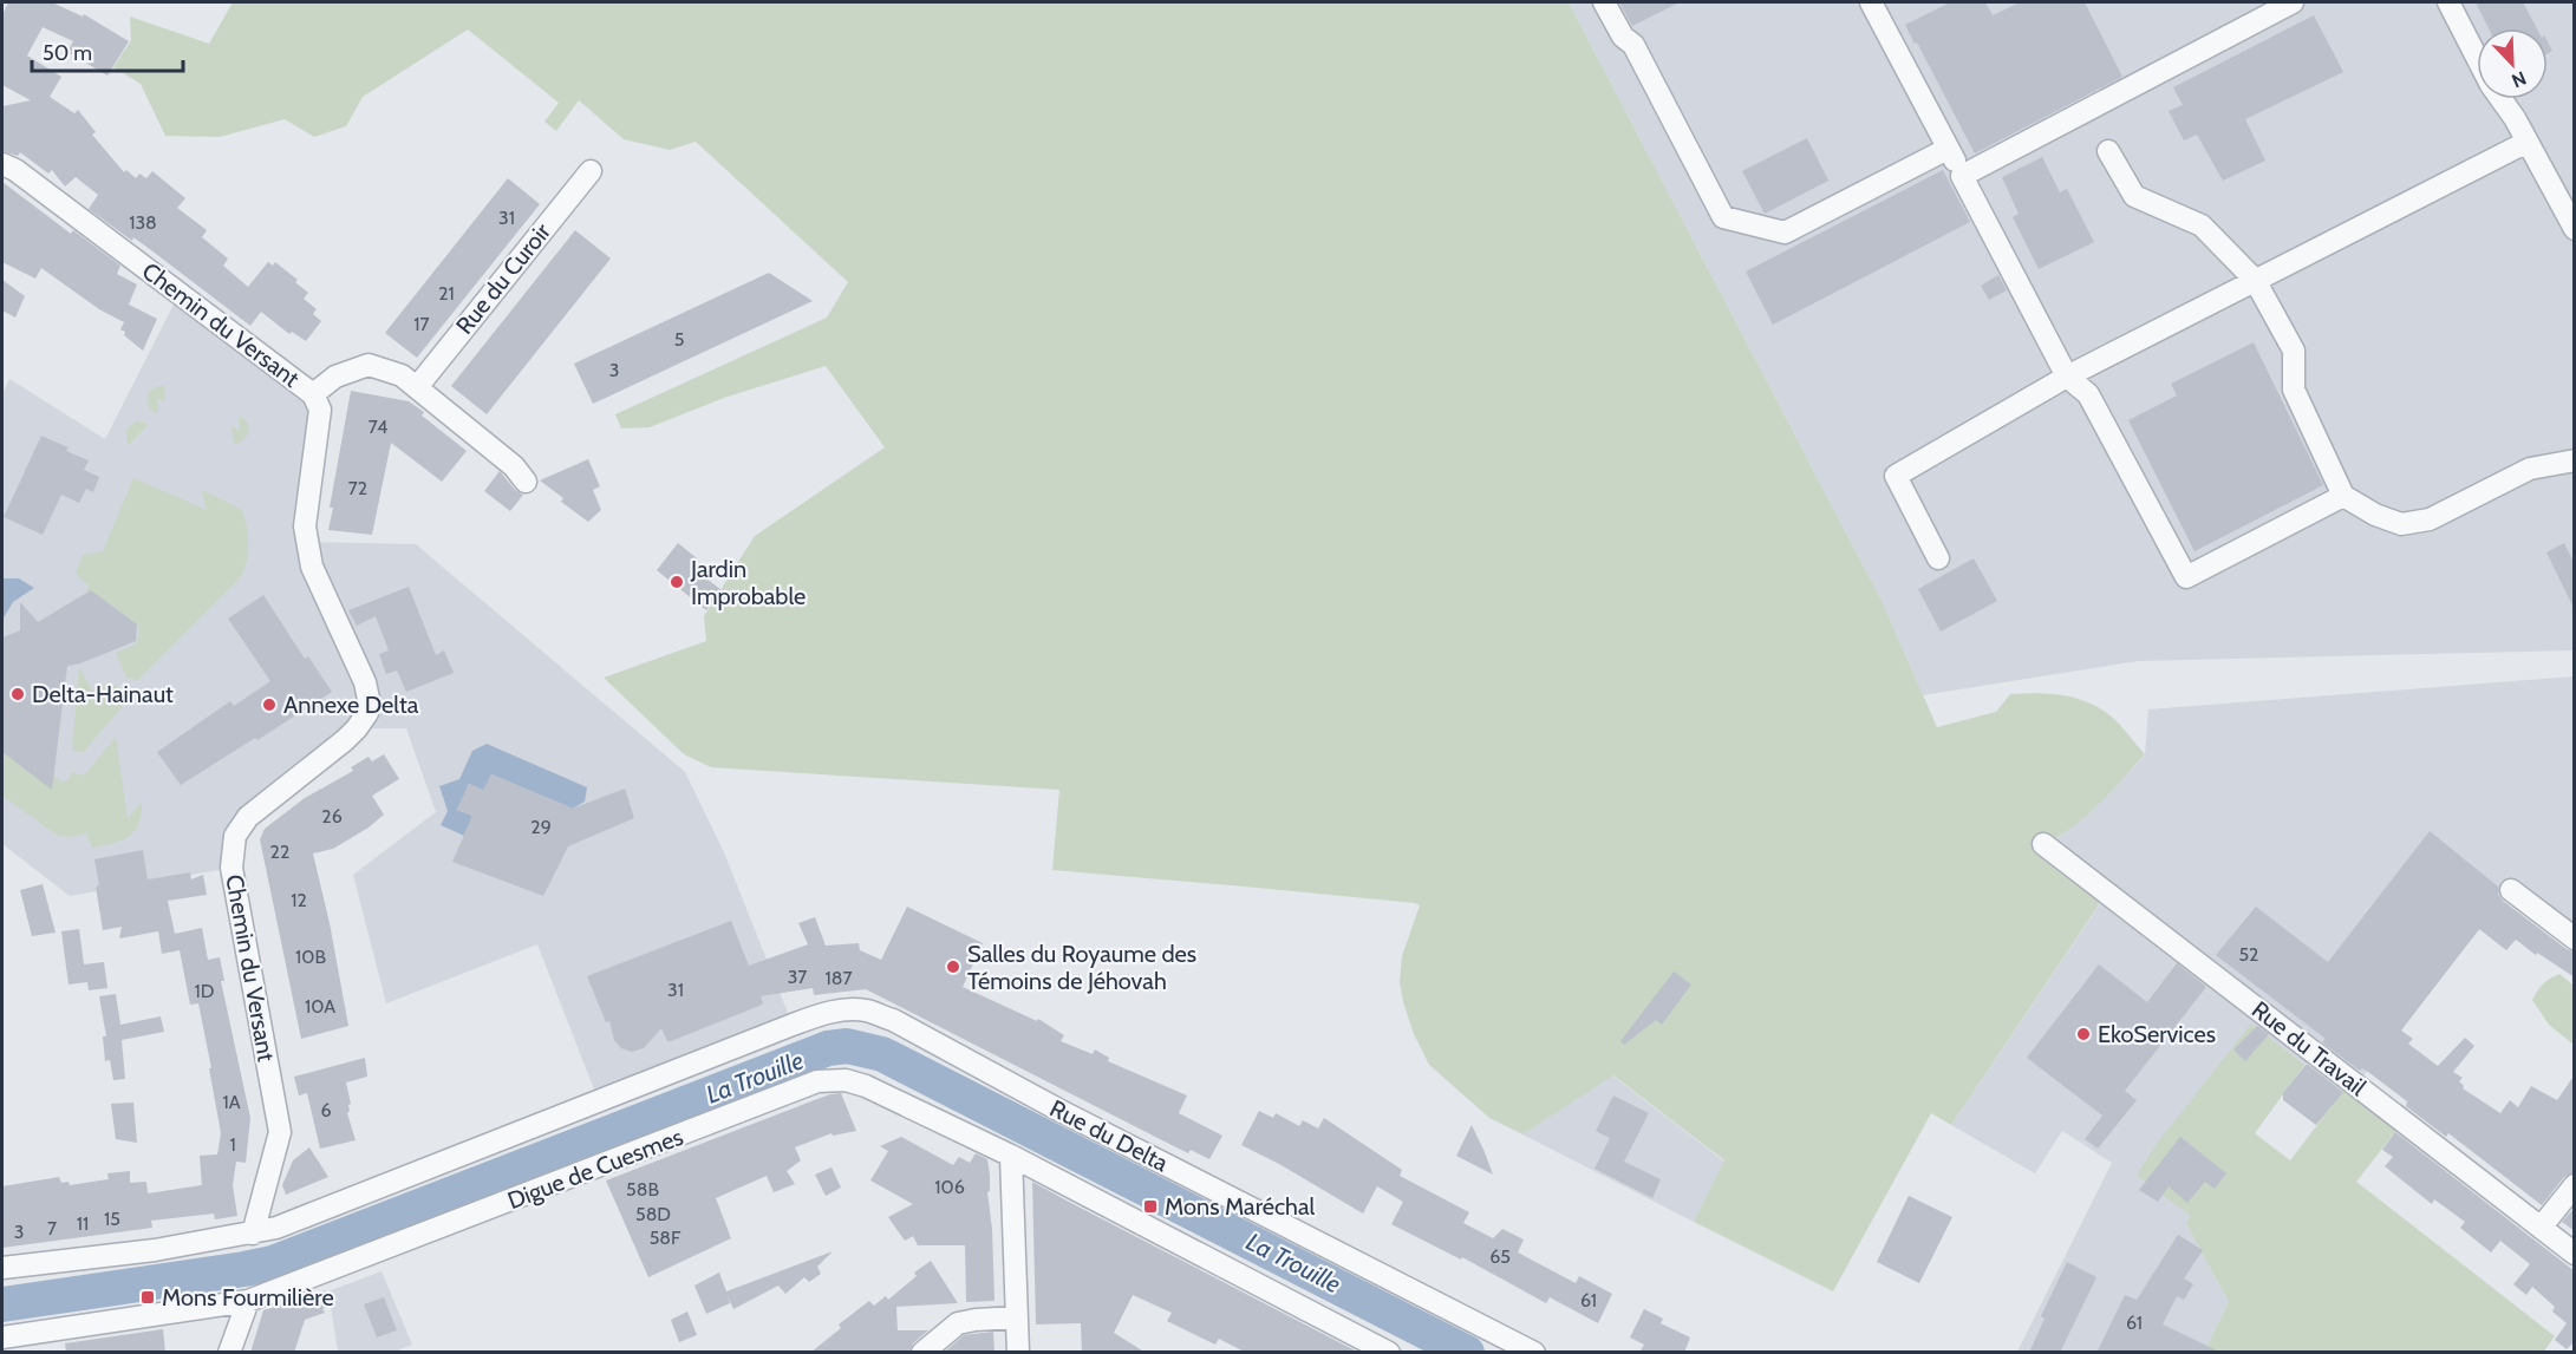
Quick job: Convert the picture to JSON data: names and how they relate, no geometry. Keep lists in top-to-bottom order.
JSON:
{
  "streets": {
    "street": [
      "Rue du Curoir",
      "Chemin du Versant",
      "Rue du Travail",
      "Rue du Delta",
      "Digue de Cuesmes"
    ]
  },
  "crossings": [
    ["Chemin du Versant", "Rue du Delta"]
  ],
  "water": ["La Trouille"],
  "places": {
    "other": [
      "Jardin Improbable",
      "Delta-Hainaut",
      "Annexe Delta",
      "Salles du Royaume des Témoins de Jéhovah",
      "EkoServices"
    ],
    "transit": ["Mons Maréchal", "Mons Fourmilière"]
  },
  "house_numbers": [
    "31",
    "138",
    "21",
    "17",
    "5",
    "3",
    "74",
    "72",
    "26",
    "29",
    "22",
    "12",
    "52",
    "10B",
    "37",
    "187",
    "31",
    "1D",
    "10A",
    "1A",
    "6",
    "1",
    "106",
    "58B",
    "58D",
    "15",
    "11",
    "7",
    "3",
    "58F",
    "65",
    "61",
    "61"
  ],
  "scale_bar": "50 m",
  "north": "bottom right"
}
